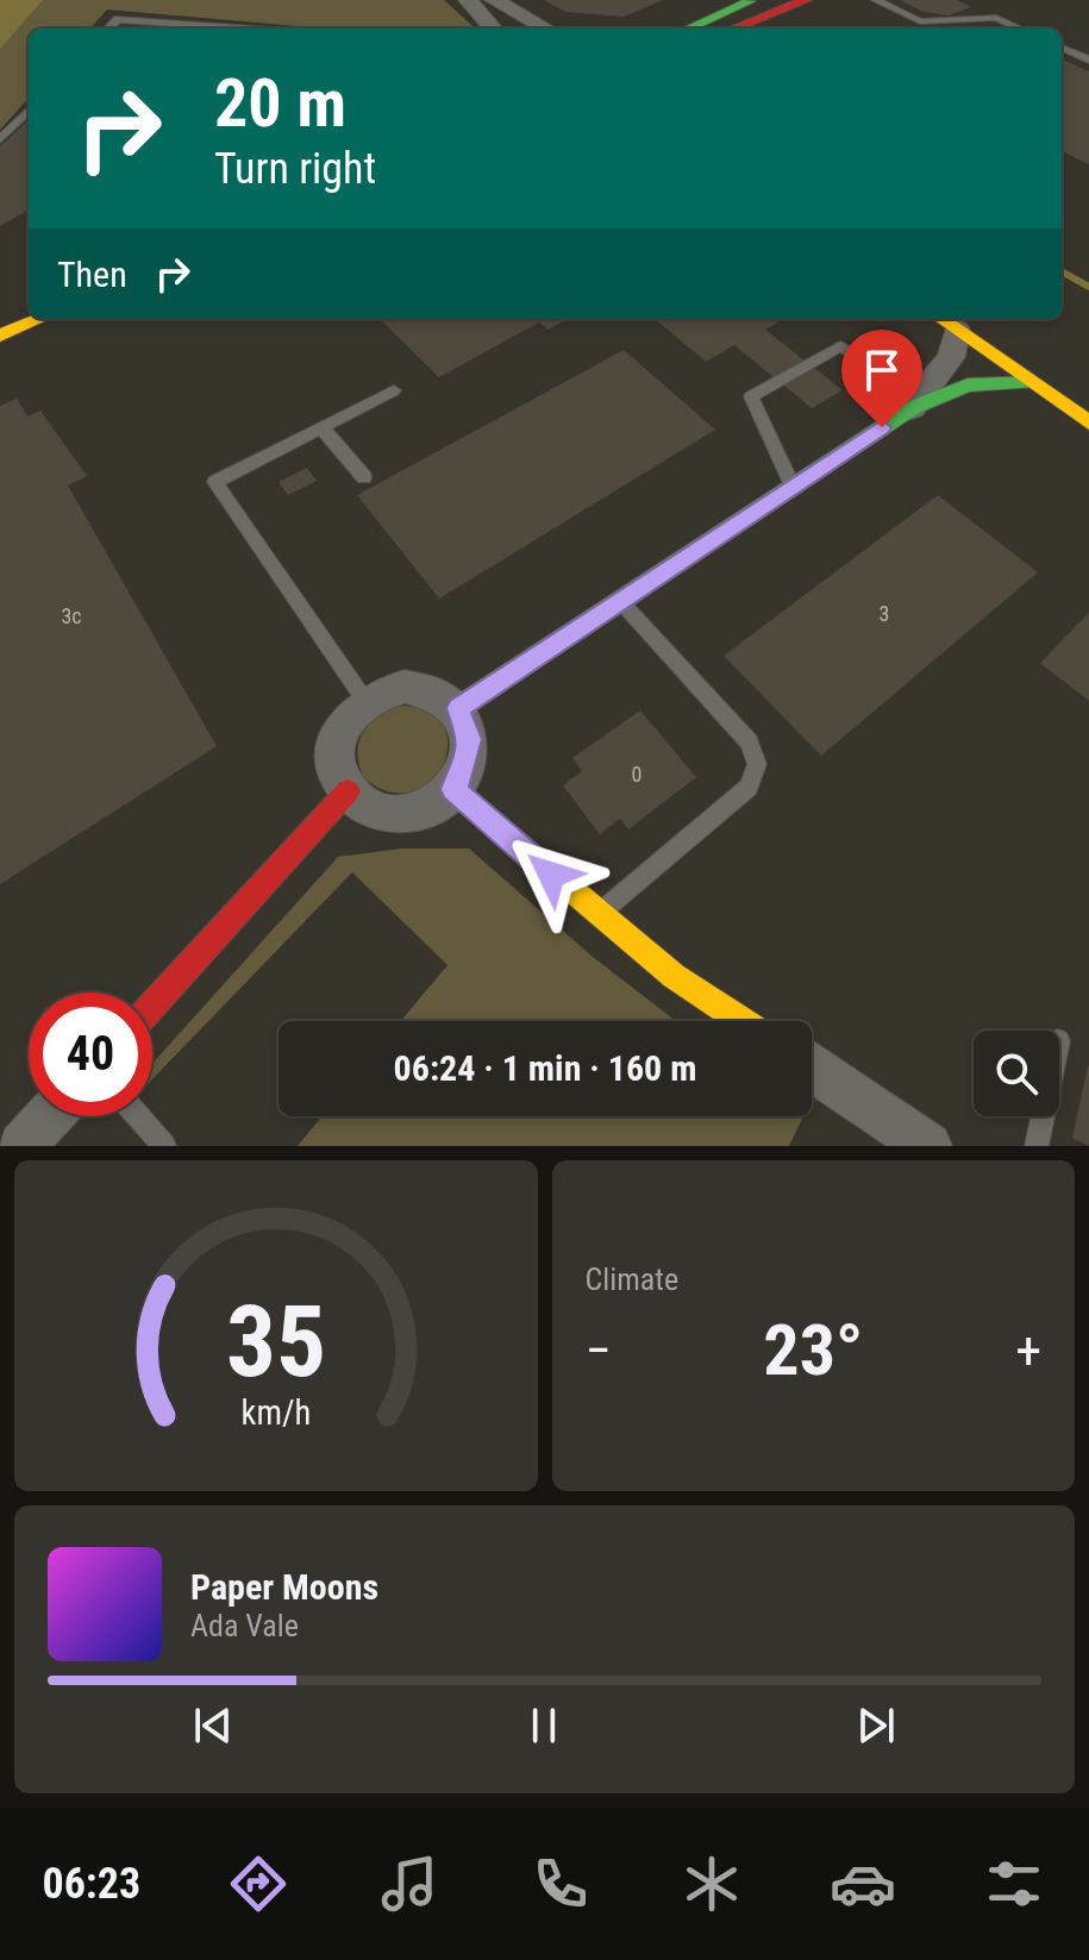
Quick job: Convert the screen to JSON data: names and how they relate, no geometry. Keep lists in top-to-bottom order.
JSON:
{
  "house_numbers": ["3", "3c", "0"],
  "page": {
    "turn": ["20 m", "Turn right"],
    "then": "Then",
    "limit": "40",
    "trip": "06:24 · 1 min · 160 m",
    "tile": "Climate",
    "heat": ["−", "23°", "+"],
    "song": ["Paper Moons", "Ada Vale"],
    "tabs": "06:23",
    "gauge": ["35", "km/h"]
  }
}
